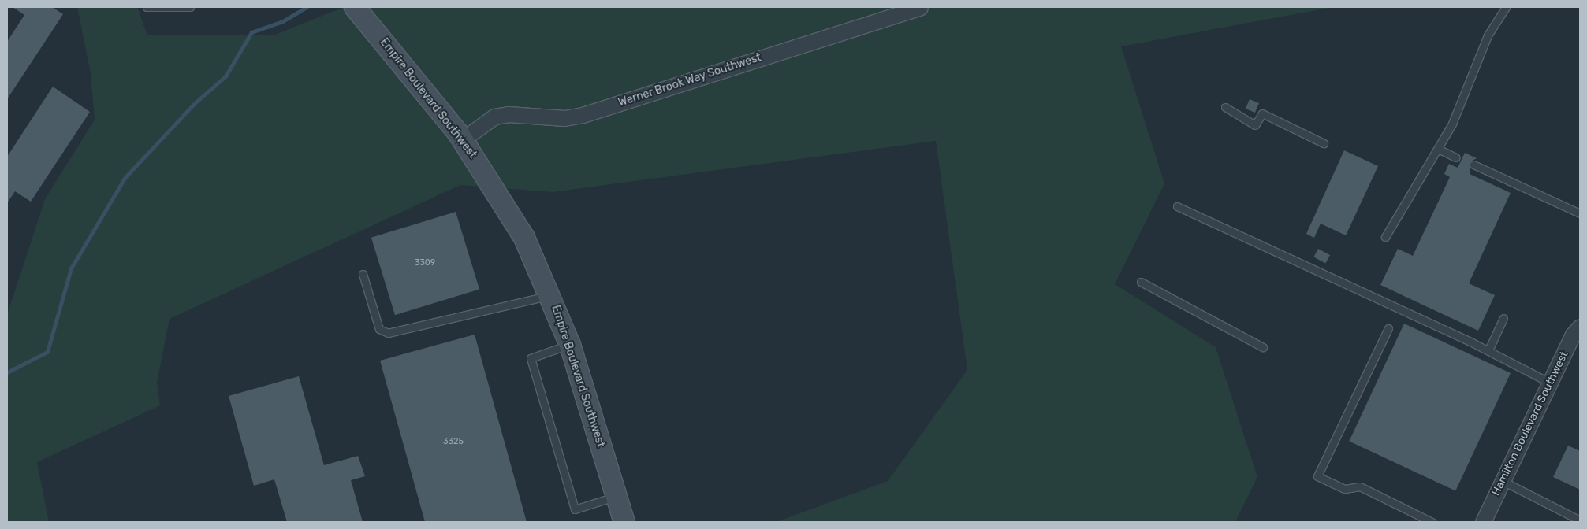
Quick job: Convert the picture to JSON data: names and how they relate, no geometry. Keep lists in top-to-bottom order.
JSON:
{
  "streets": {
    "street": ["Werner Brook Way Southwest", "Empire Boulevard Southwest", "Hamilton Boulevard Southwest"]
  },
  "crossings": [
    ["Werner Brook Way Southwest", "Empire Boulevard Southwest"]
  ],
  "house_numbers": ["3309", "3325"]
}
